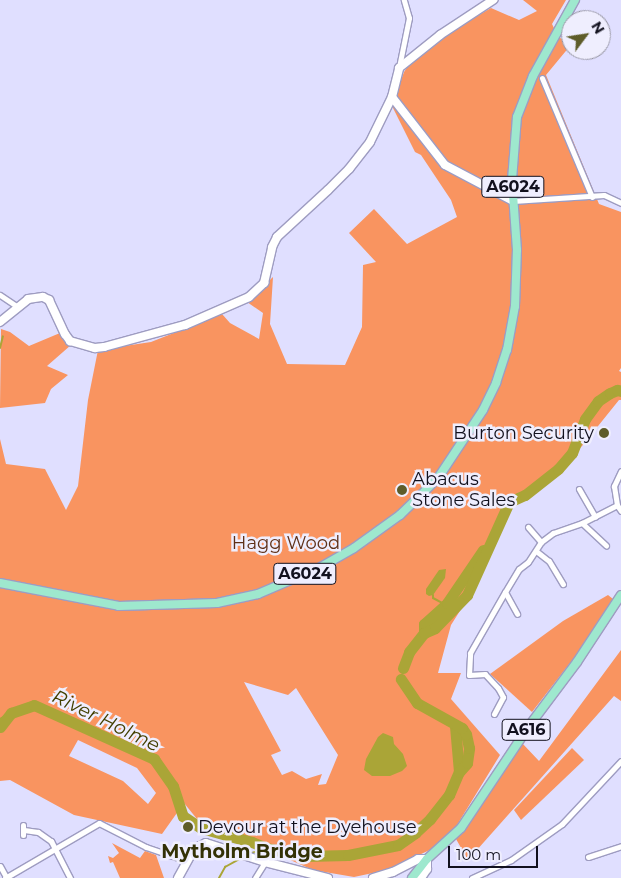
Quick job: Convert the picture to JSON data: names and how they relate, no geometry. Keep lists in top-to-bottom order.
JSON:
{
  "streets": {
    "main road": ["A6024", "A616"]
  },
  "districts": ["Mytholm Bridge"],
  "water": ["River Holme"],
  "parks": ["Hagg Wood"],
  "places": ["Burton Security", "Abacus Stone Sales", "Devour at the Dyehouse"],
  "scale_bar": "100 m",
  "north": "top right"
}
